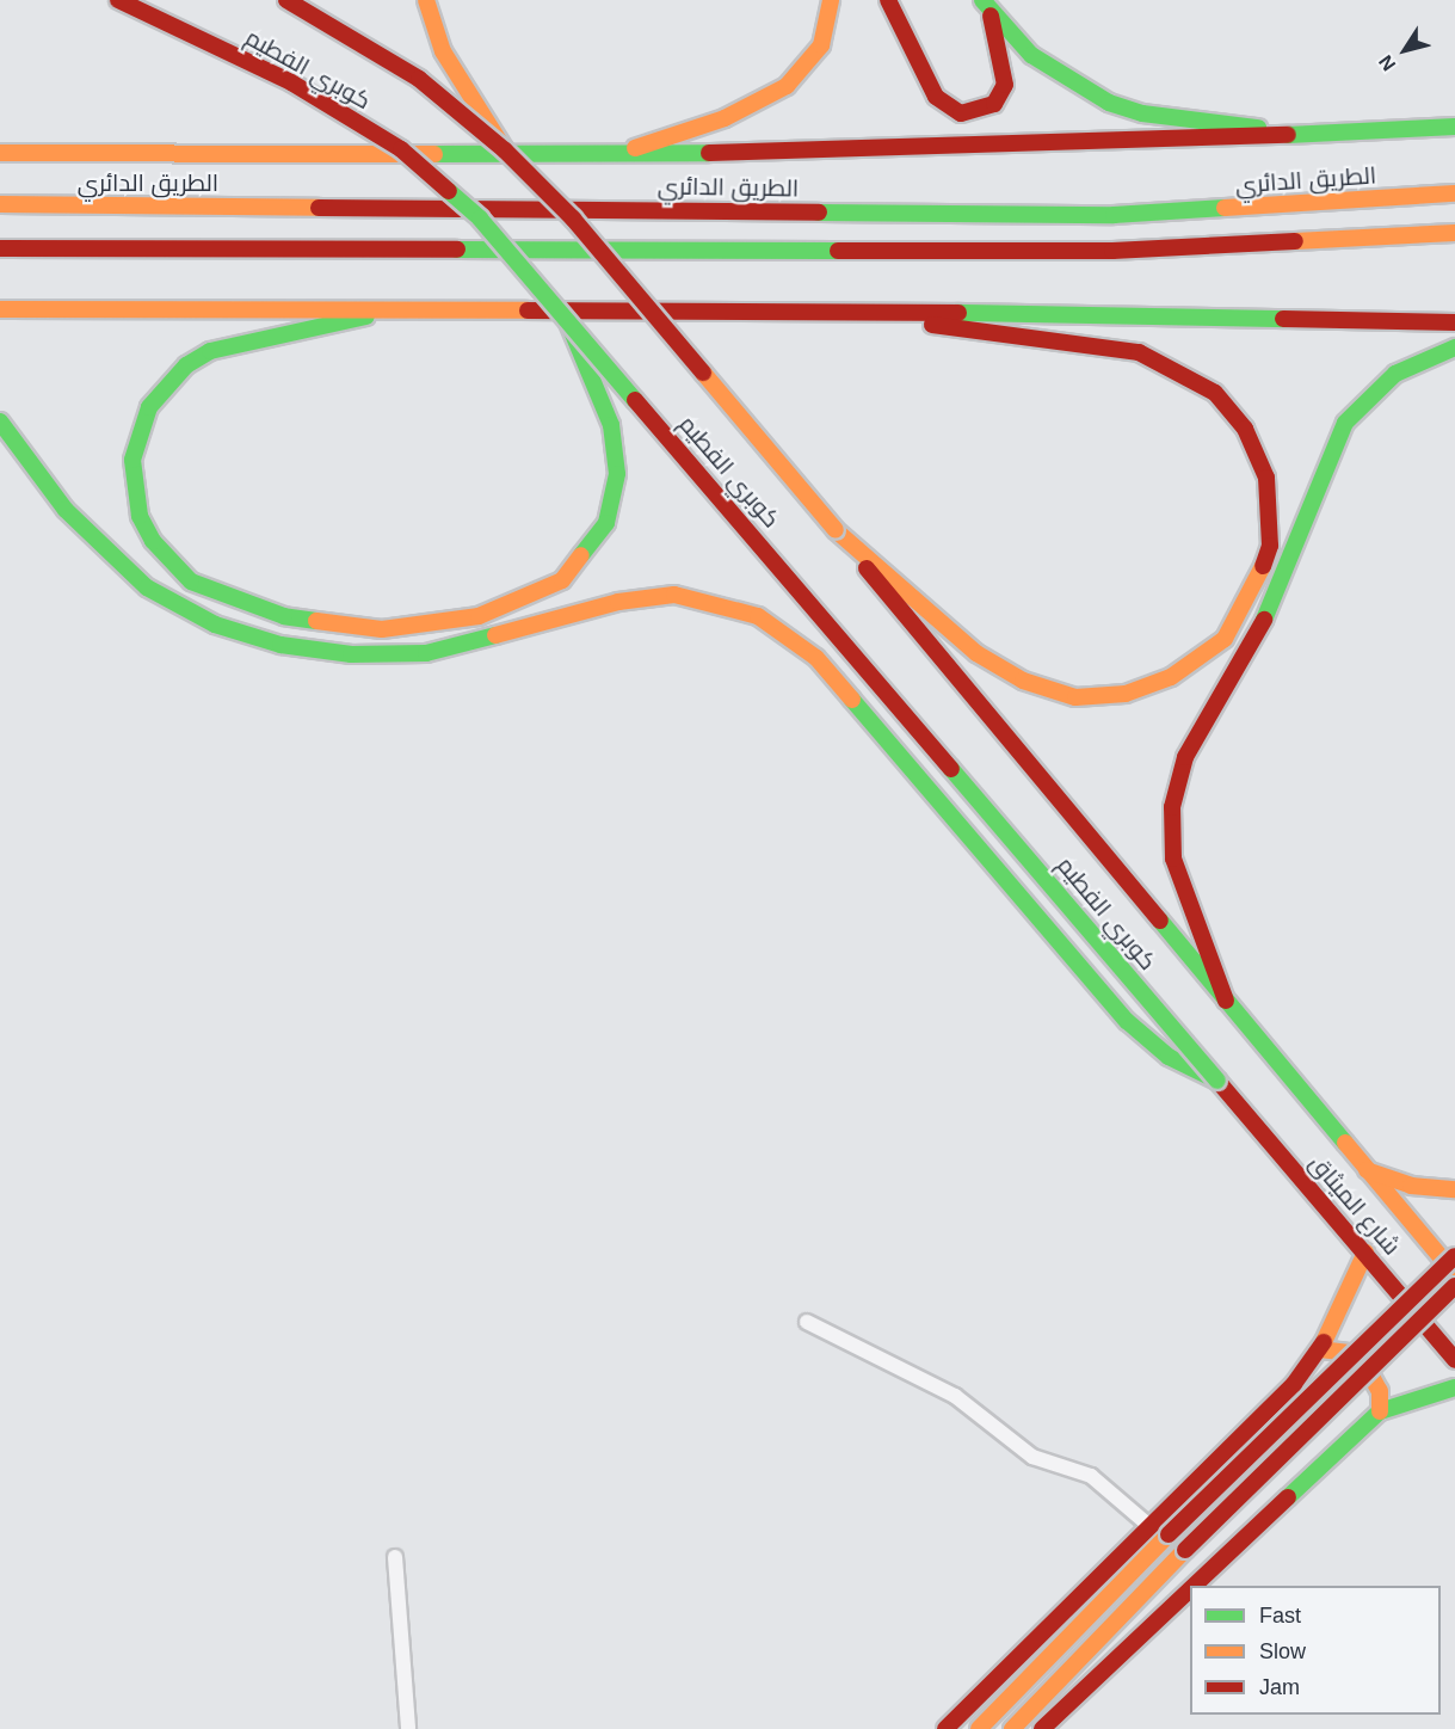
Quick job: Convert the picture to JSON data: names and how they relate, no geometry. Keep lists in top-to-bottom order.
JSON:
{
  "streets": {
    "main road": ["كوبري الفطيم", "الطريق الدائري", "شارع الميثاق"]
  },
  "crossings": [
    ["كوبري الفطيم", "شارع الميثاق"]
  ],
  "legend": ["Fast", "Slow", "Jam"],
  "north": "bottom left"
}
